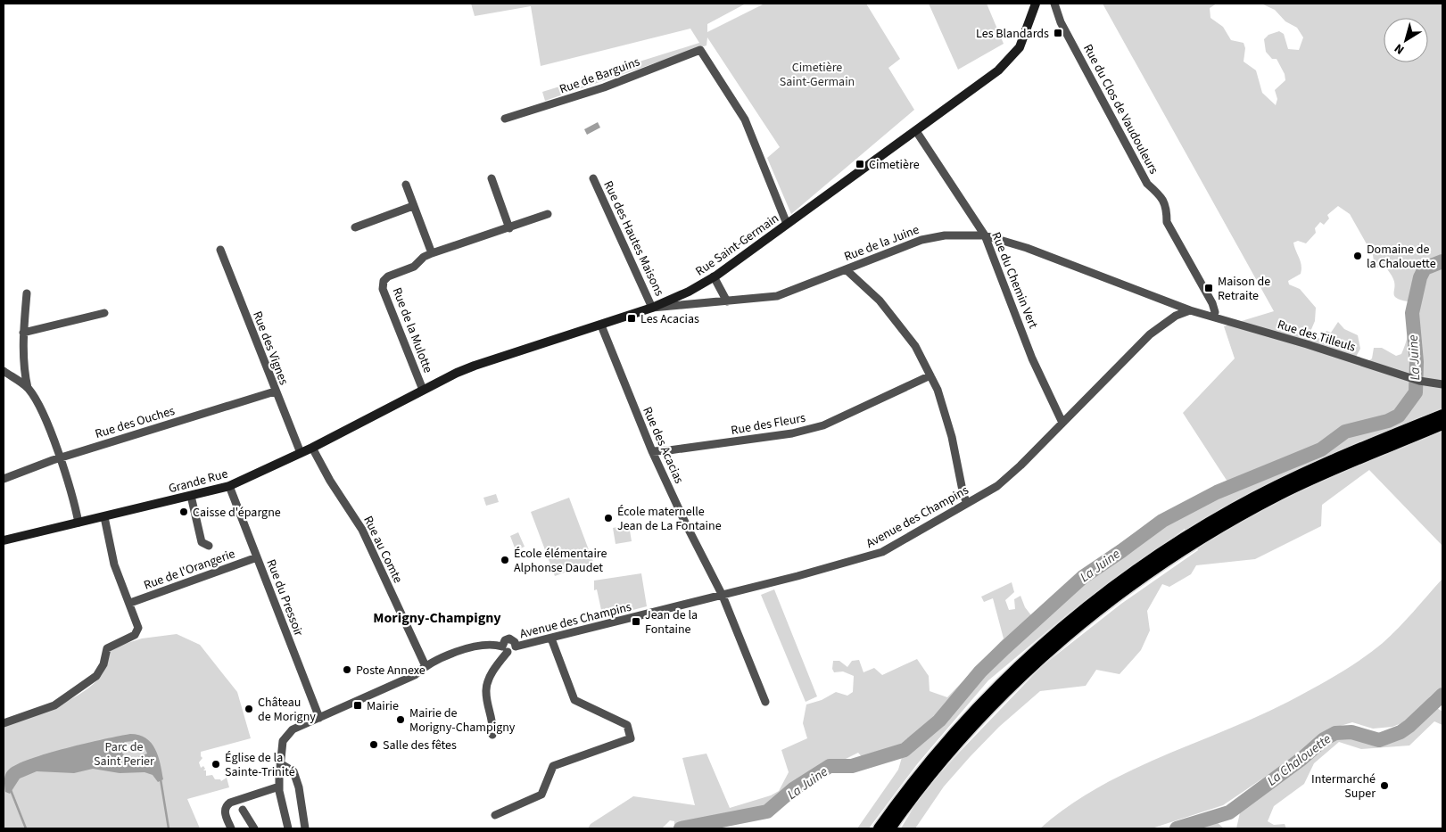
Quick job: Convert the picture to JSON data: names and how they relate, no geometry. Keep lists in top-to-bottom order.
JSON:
{
  "streets": {
    "main road": ["Rue Saint-Germain", "Grande Rue"],
    "street": [
      "Rue de Barguins",
      "Rue du Clos de Vaudouleurs",
      "Rue des Hautes Maisons",
      "Rue de la Juine",
      "Rue du Chemin Vert",
      "Rue de la Mulotte",
      "Rue des Tilleuls",
      "Rue des Vignes",
      "Rue des Ouches",
      "Rue des Fleurs",
      "Rue des Acacias",
      "Avenue des Champins",
      "Rue au Comte",
      "Rue de l'Orangerie",
      "Rue du Pressoir"
    ]
  },
  "crossings": [
    ["Rue de Barguins", "Rue Saint-Germain"],
    ["Rue du Clos de Vaudouleurs", "Rue des Tilleuls"],
    ["Rue des Hautes Maisons", "Rue de la Juine"],
    ["Rue des Hautes Maisons", "Rue Saint-Germain"],
    ["Rue de la Juine", "Rue Saint-Germain"],
    ["Rue de la Juine", "Rue du Chemin Vert"],
    ["Rue de la Juine", "Avenue des Champins"],
    ["Rue Saint-Germain", "Rue du Chemin Vert"],
    ["Rue Saint-Germain", "Rue de la Mulotte"],
    ["Rue Saint-Germain", "Rue des Acacias"],
    ["Rue Saint-Germain", "Grande Rue"],
    ["Rue du Chemin Vert", "Avenue des Champins"],
    ["Rue des Vignes", "Rue des Ouches"],
    ["Rue des Vignes", "Grande Rue"],
    ["Rue des Fleurs", "Rue des Acacias"],
    ["Rue des Acacias", "Avenue des Champins"],
    ["Grande Rue", "Rue au Comte"],
    ["Grande Rue", "Rue du Pressoir"],
    ["Rue de l'Orangerie", "Rue du Pressoir"]
  ],
  "districts": ["Morigny-Champigny"],
  "water": ["La Juine", "La Chalouette"],
  "parks": ["Cimetière Saint-Germain", "Parc de Saint Perier"],
  "places": {
    "transit": [
      "Les Blandards",
      "Cimetière",
      "Maison de Retraite",
      "Les Acacias",
      "Jean de la Fontaine",
      "Mairie"
    ],
    "other": [
      "Domaine de la Chalouette",
      "Caisse d'épargne",
      "École maternelle Jean de La Fontaine",
      "École élémentaire Alphonse Daudet",
      "Poste Annexe",
      "Château de Morigny",
      "Mairie de Morigny-Champigny",
      "Salle des fêtes",
      "Église de la Sainte-Trinité",
      "Intermarché Super"
    ]
  },
  "north": "bottom left"
}
